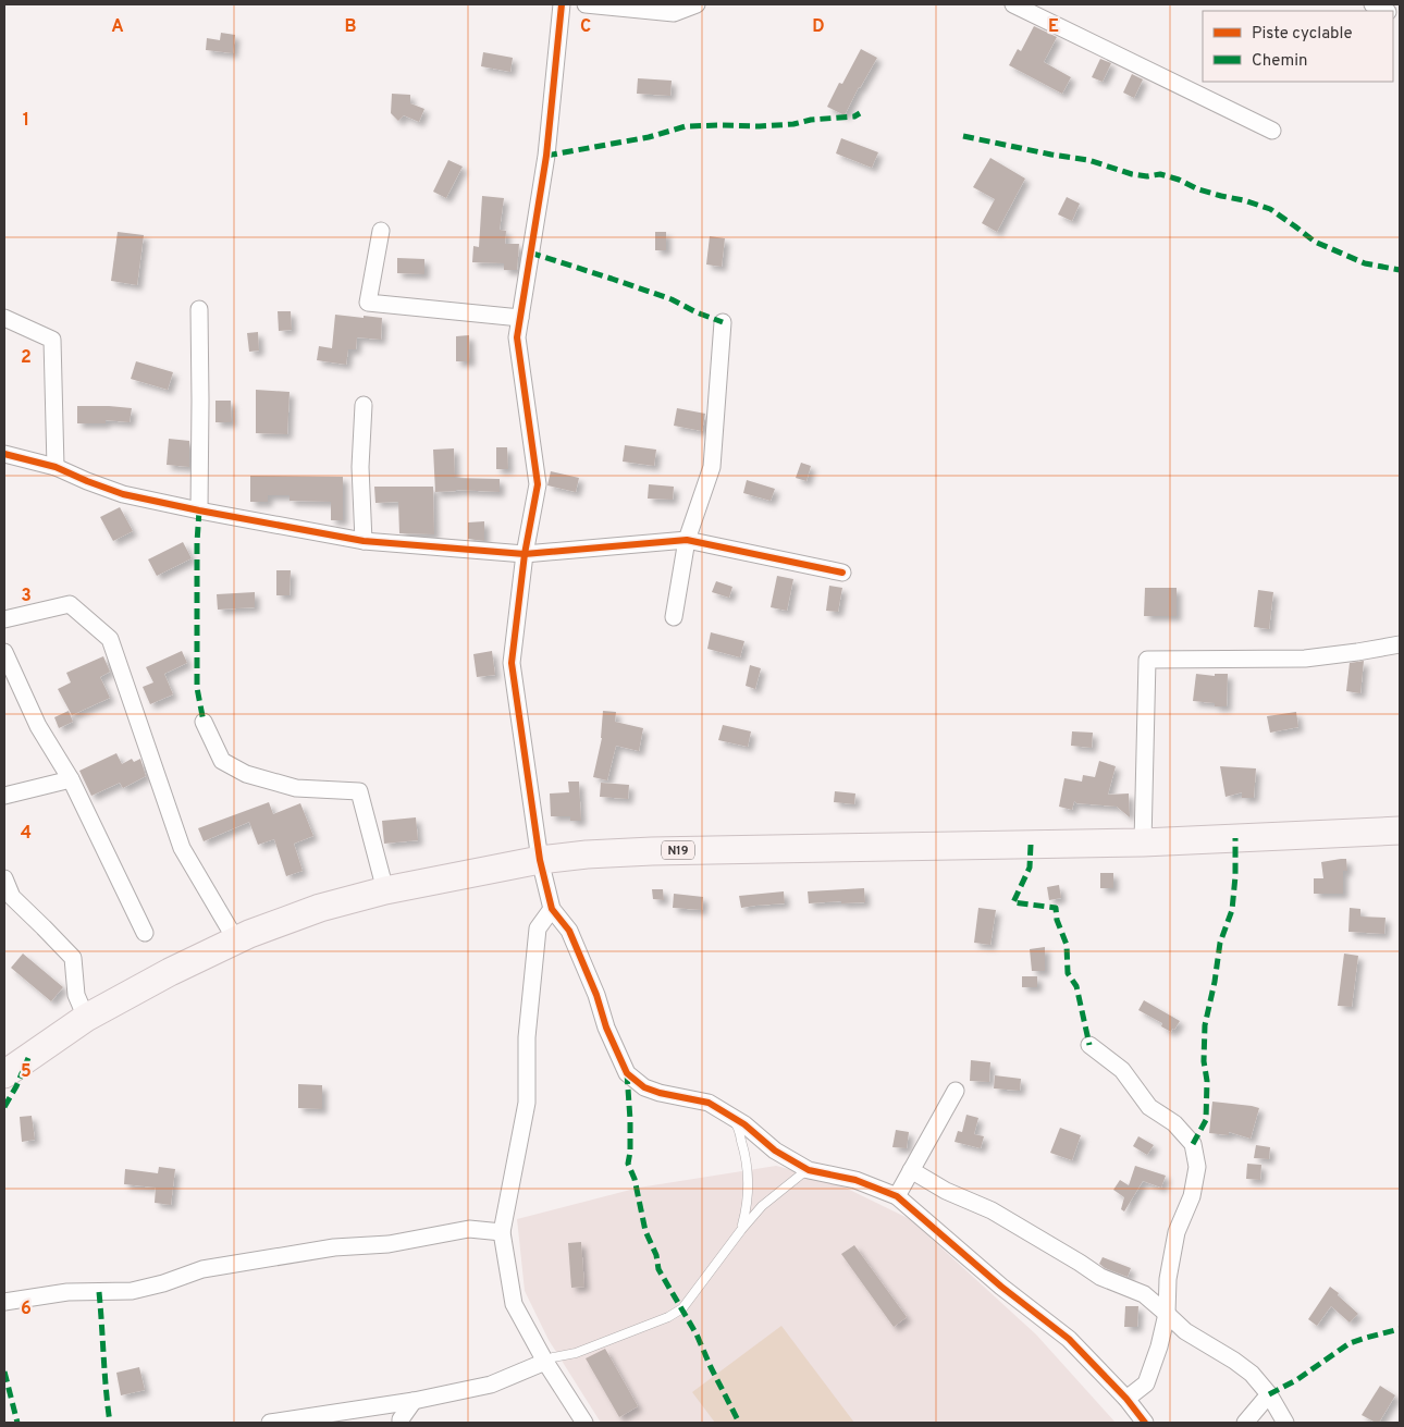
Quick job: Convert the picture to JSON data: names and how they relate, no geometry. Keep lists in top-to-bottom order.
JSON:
{
  "streets": {
    "main road": ["N19"]
  },
  "legend": ["Piste cyclable", "Chemin"],
  "grid": {
    "columns": [
      "A",
      "B",
      "C",
      "D",
      "E"
    ],
    "rows": [
      "1",
      "2",
      "3",
      "4",
      "5",
      "6"
    ]
  }
}
